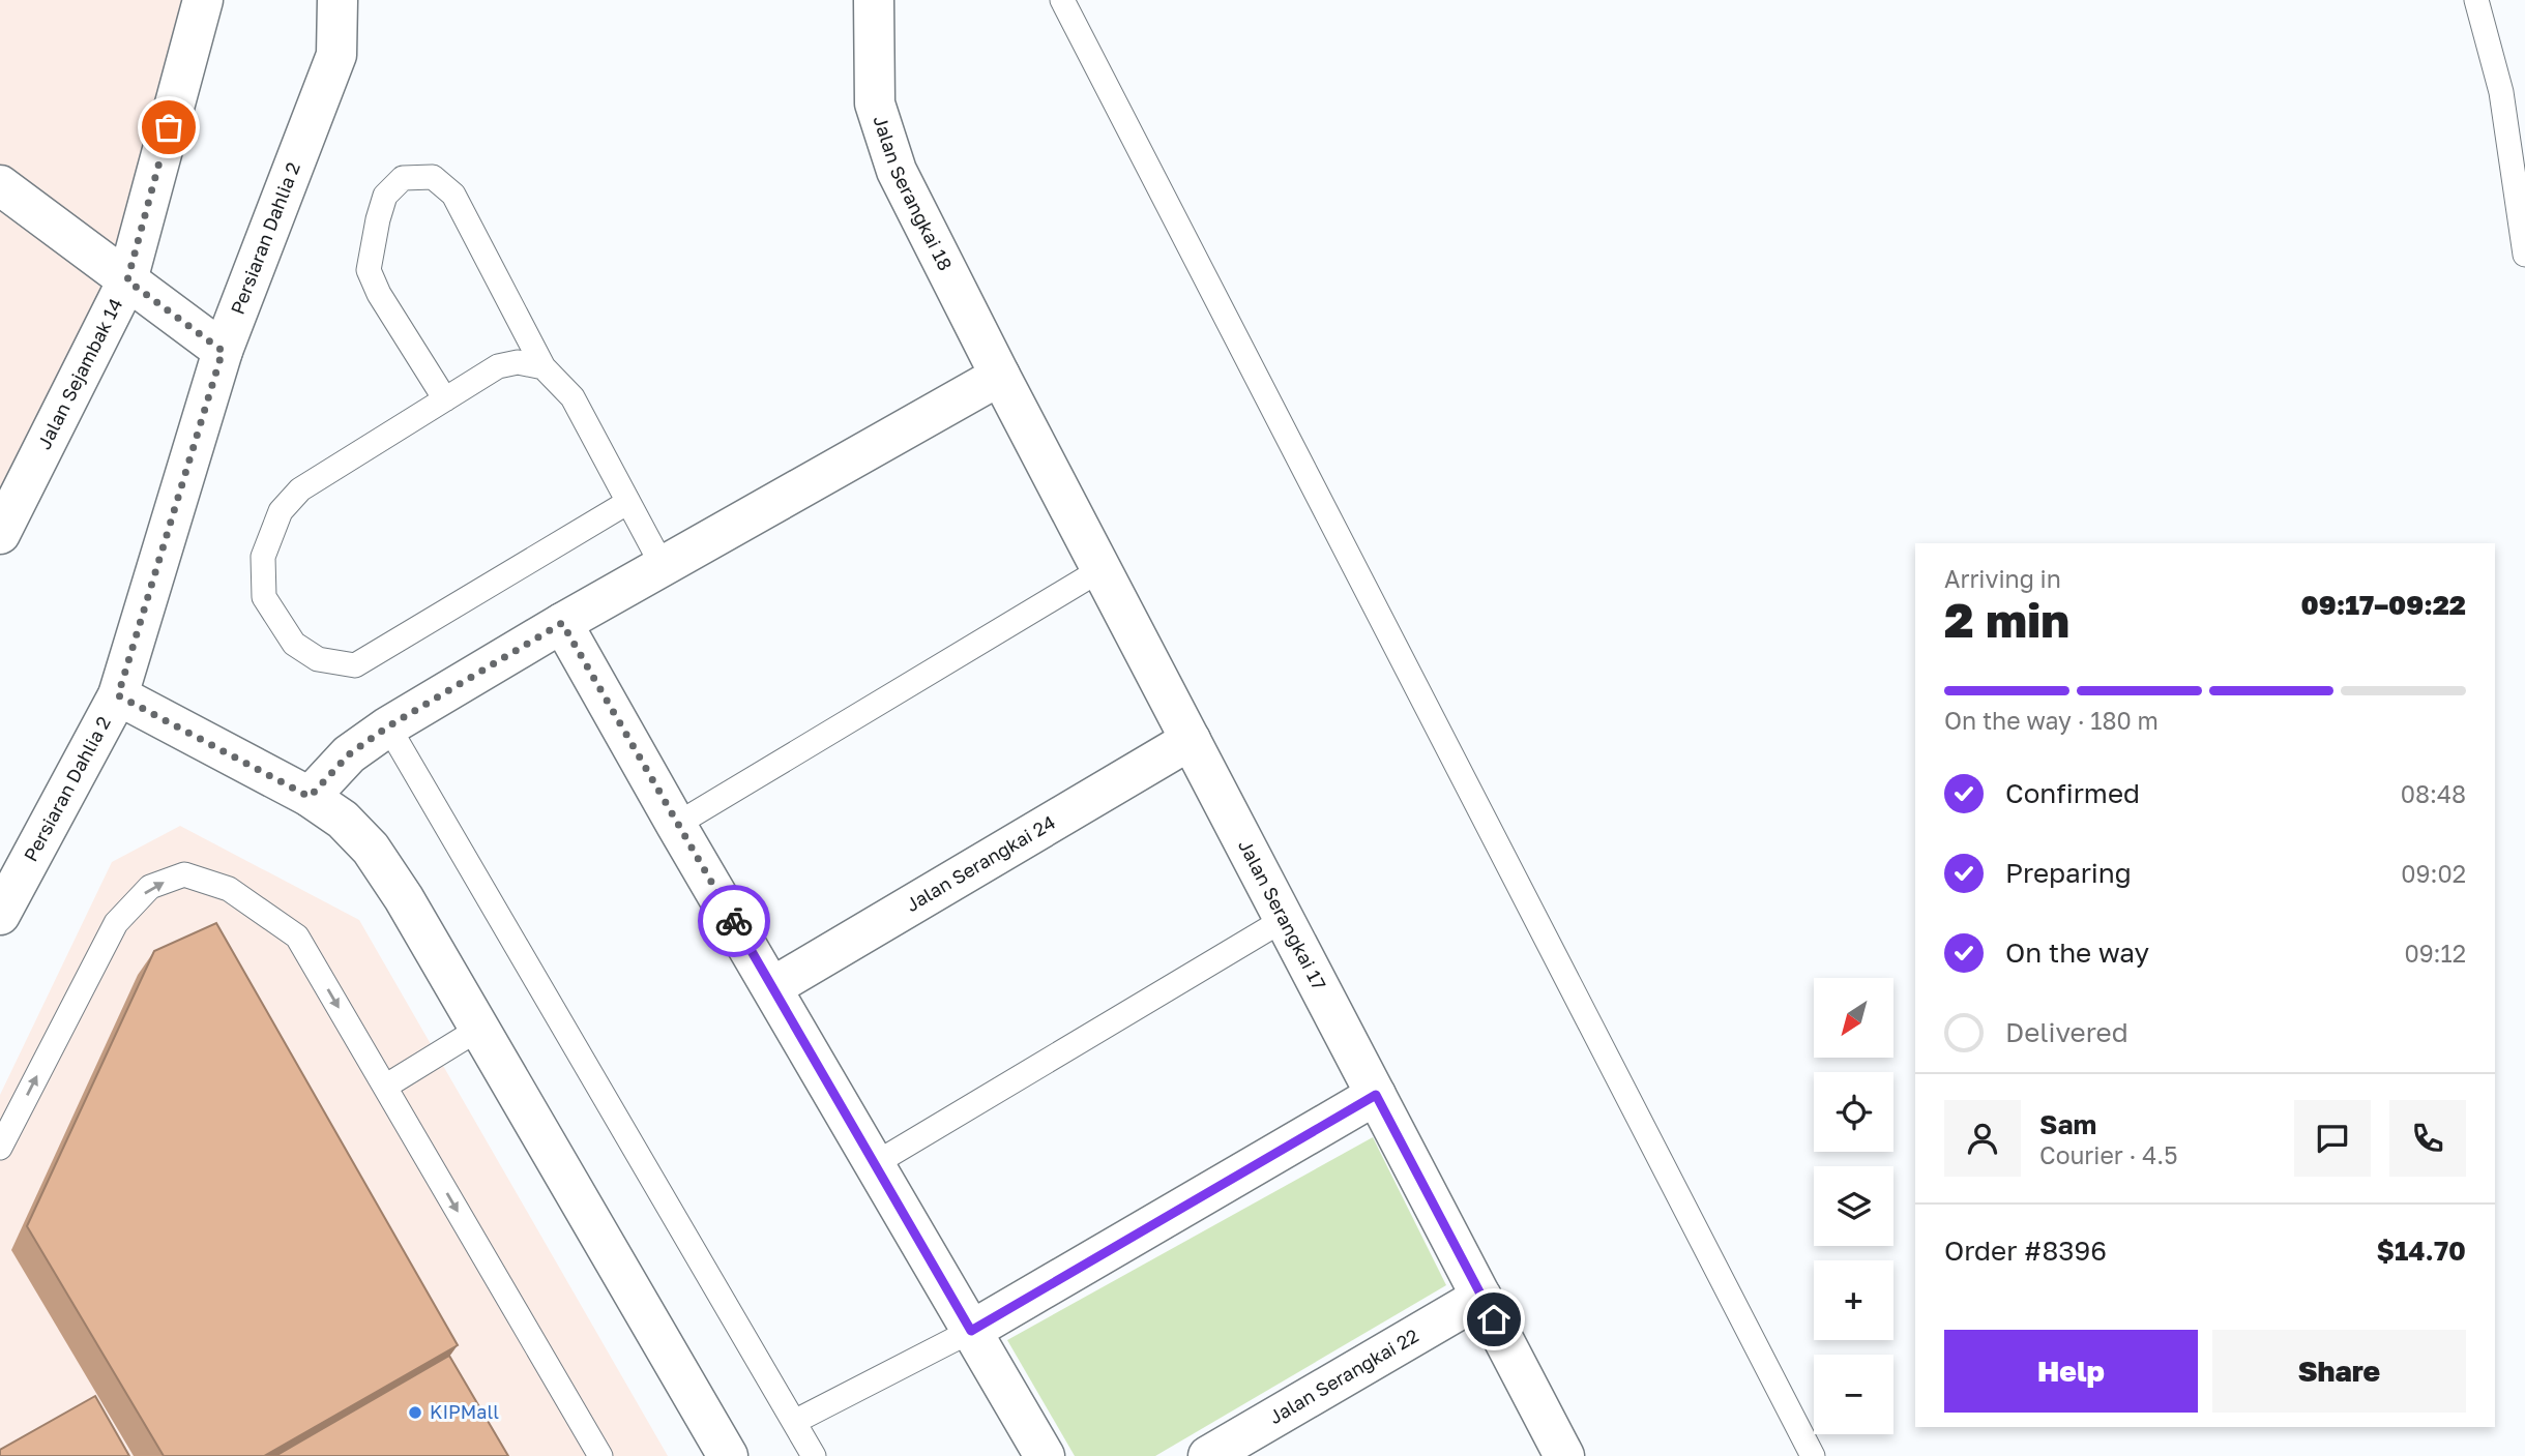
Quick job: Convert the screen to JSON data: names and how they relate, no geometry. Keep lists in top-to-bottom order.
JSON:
{
  "streets": {
    "street": [
      "Jalan Serangkai 18",
      "Persiaran Dahlia 2",
      "Jalan Sejambak 14",
      "Jalan Serangkai 24",
      "Jalan Serangkai 17",
      "Jalan Serangkai 22"
    ]
  },
  "crossings": [
    ["Jalan Serangkai 18", "Jalan Serangkai 17"],
    ["Jalan Serangkai 24", "Jalan Serangkai 17"],
    ["Jalan Serangkai 17", "Jalan Serangkai 22"]
  ],
  "places": ["KIPMall"],
  "north": "bottom left",
  "page": {
    "heading": ["2 min", "Arriving in", "09:17–09:22"],
    "panel": [
      "Sam",
      "Courier · 4.5",
      "Order #8396",
      "$14.70"
    ],
    "bar": "On the way · 180 m",
    "list": [
      ["Confirmed", "08:48"],
      ["Preparing", "09:02"],
      ["On the way", "09:12"],
      "Delivered"
    ],
    "map_buttons": ["+", "−"],
    "buttons": ["Help", "Share"]
  }
}
